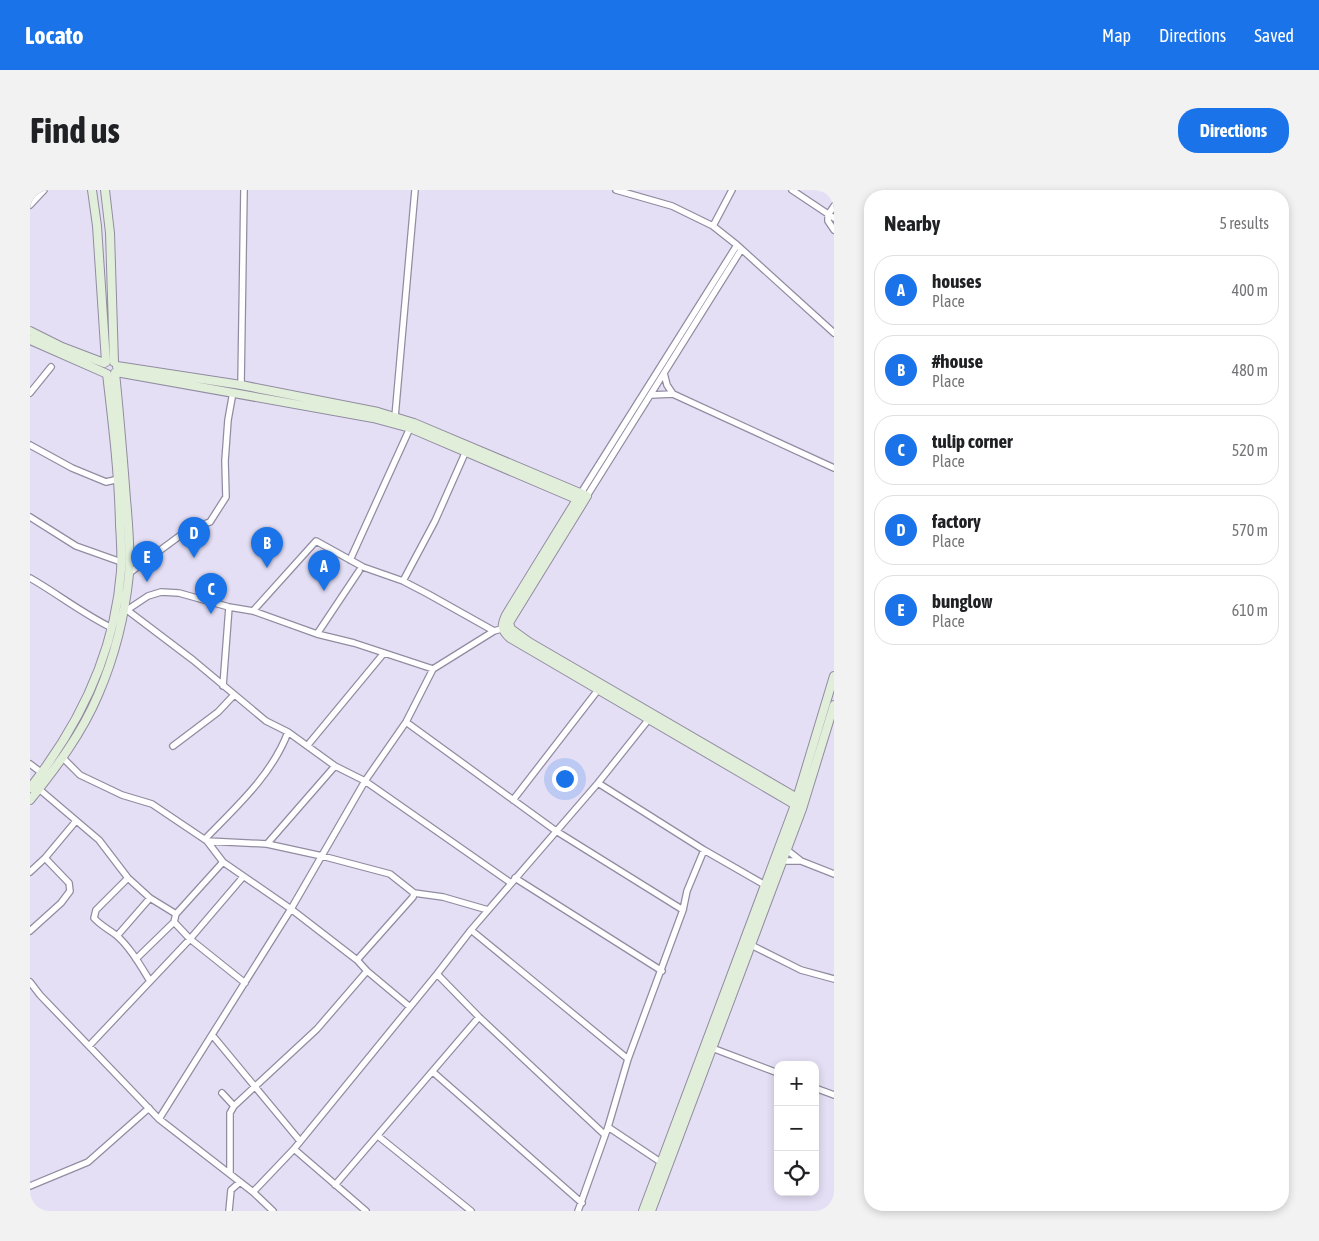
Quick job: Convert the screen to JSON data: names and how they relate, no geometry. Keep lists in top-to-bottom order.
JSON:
{
  "page": {
    "header": "Locato",
    "nav": ["Map", "Directions", "Saved"],
    "buttons": "Directions",
    "title": "Find us",
    "heading": ["Nearby", "5 results"],
    "list": [
      {
        "mark": "A",
        "name": "houses",
        "note": "Place",
        "value": "400 m"
      },
      {
        "mark": "B",
        "name": "#house",
        "note": "Place",
        "value": "480 m"
      },
      {
        "mark": "C",
        "name": "tulip corner",
        "note": "Place",
        "value": "520 m"
      },
      {
        "mark": "D",
        "name": "factory",
        "note": "Place",
        "value": "570 m"
      },
      {
        "mark": "E",
        "name": "bunglow",
        "note": "Place",
        "value": "610 m"
      }
    ],
    "pins": [
      "D",
      "B",
      "E",
      "A",
      "C"
    ],
    "map_buttons": ["+", "−"]
  }
}
